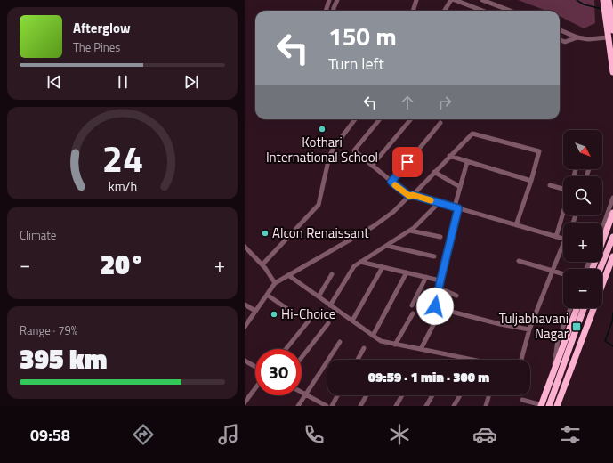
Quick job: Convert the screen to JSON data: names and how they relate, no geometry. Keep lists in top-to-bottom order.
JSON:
{
  "places": {
    "other": ["Kothari International School", "Alcon Renaissant", "Hi-Choice"],
    "transit": ["Tuljabhavani Nagar"]
  },
  "north": "bottom right",
  "page": {
    "turn": ["150 m", "Turn left"],
    "song": ["Afterglow", "The Pines"],
    "map_buttons": ["+", "−"],
    "tile": [
      "Climate",
      ["Range · 79%", "395 km"]
    ],
    "heat": ["−", "20°", "+"],
    "limit": "30",
    "trip": "09:59 · 1 min · 300 m",
    "tabs": "09:58",
    "gauge": ["24", "km/h"]
  }
}
